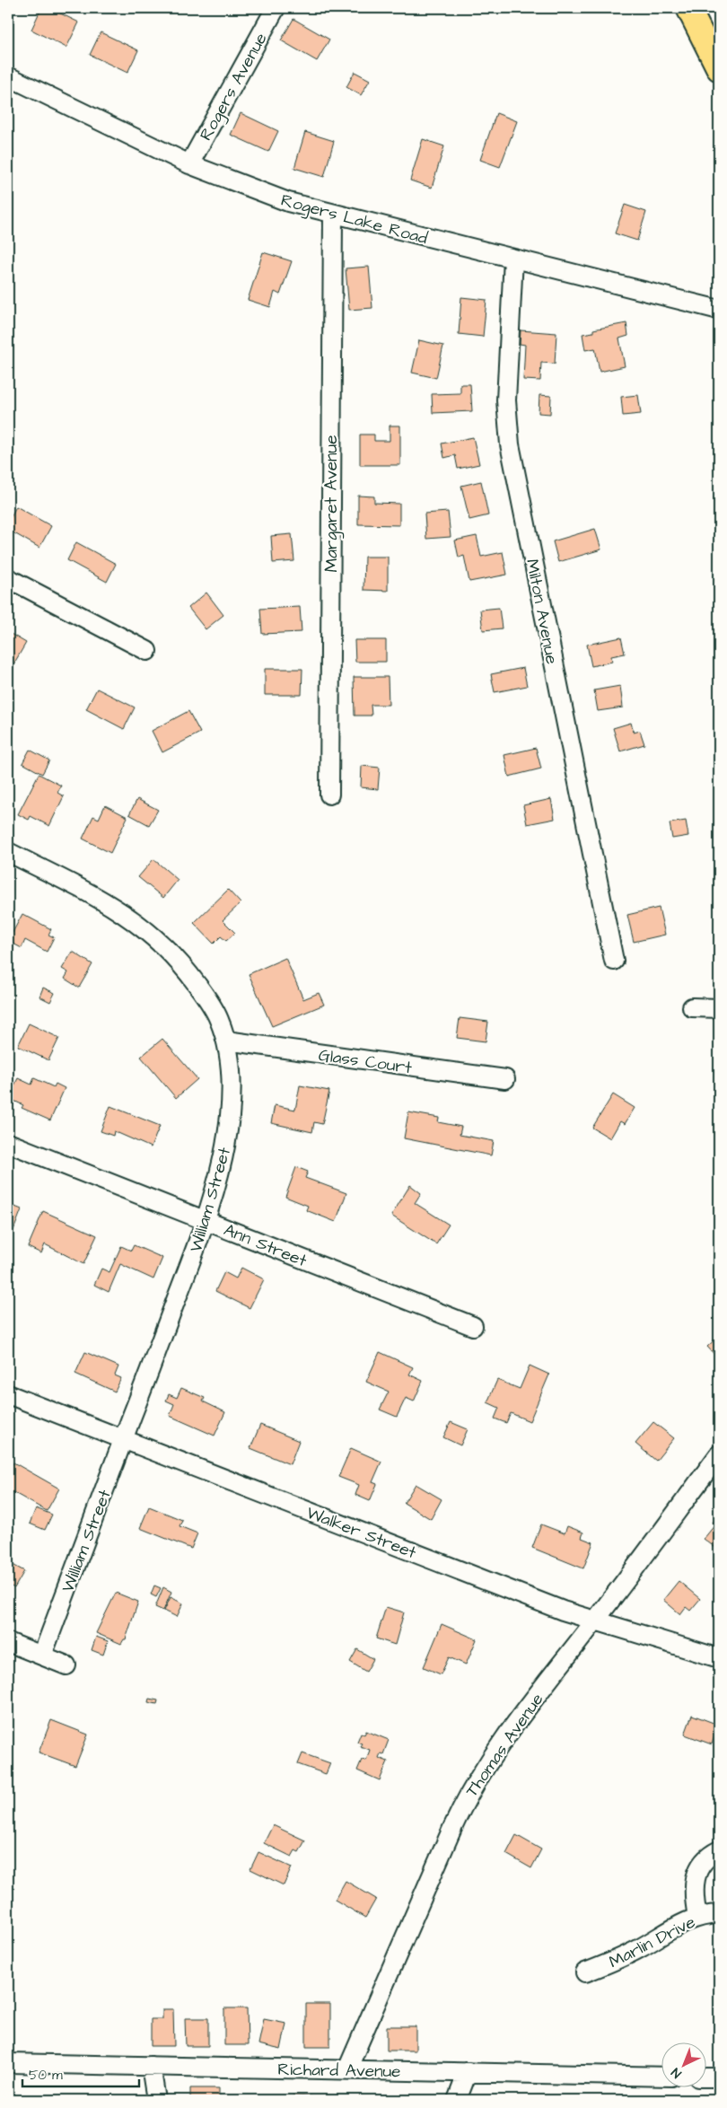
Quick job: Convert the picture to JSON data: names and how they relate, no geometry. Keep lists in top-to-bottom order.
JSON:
{
  "streets": {
    "street": [
      "Rogers Avenue",
      "Rogers Lake Road",
      "Margaret Avenue",
      "Milton Avenue",
      "Glass Court",
      "William Street",
      "Ann Street",
      "Walker Street",
      "Thomas Avenue",
      "Marlin Drive",
      "Richard Avenue"
    ]
  },
  "crossings": [
    ["Rogers Avenue", "Rogers Lake Road"],
    ["Rogers Lake Road", "Margaret Avenue"],
    ["Rogers Lake Road", "Milton Avenue"],
    ["Glass Court", "William Street"],
    ["William Street", "Ann Street"],
    ["William Street", "Walker Street"],
    ["Walker Street", "Thomas Avenue"],
    ["Thomas Avenue", "Richard Avenue"]
  ],
  "scale_bar": "50 m",
  "north": "bottom left"
}
